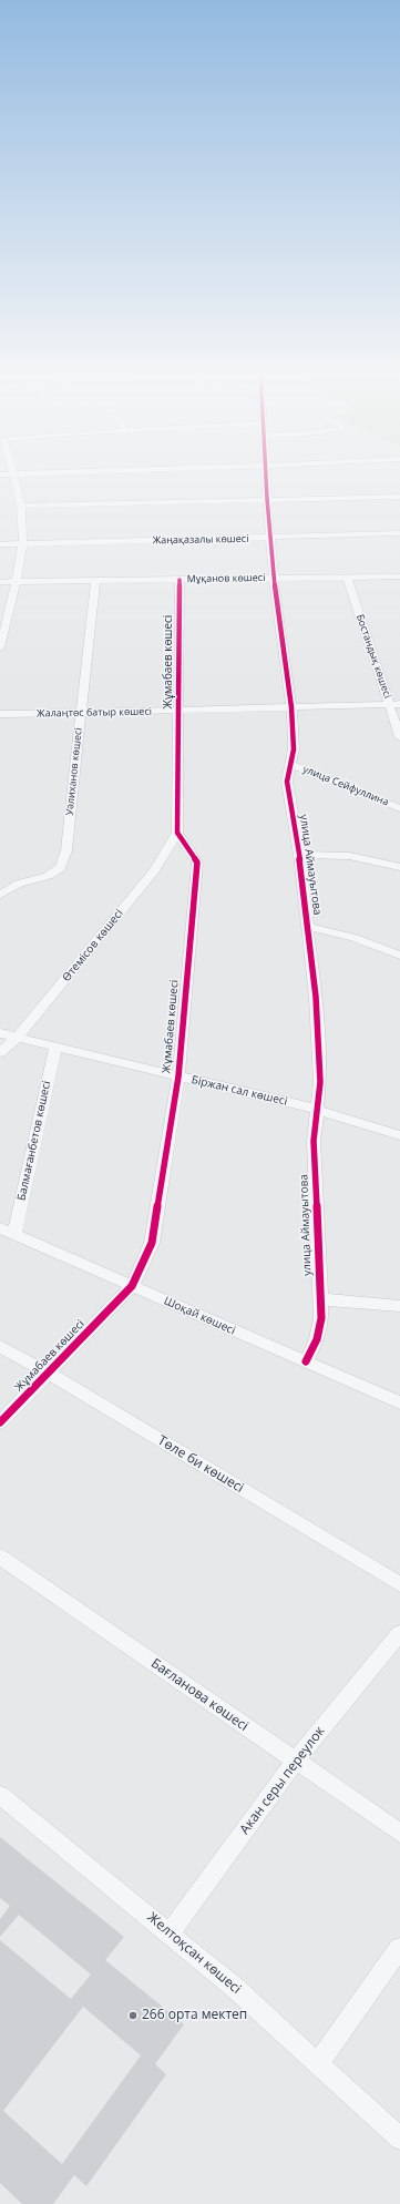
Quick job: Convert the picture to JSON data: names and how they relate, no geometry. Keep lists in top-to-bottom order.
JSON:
{
  "streets": {
    "street": [
      "Жаңақазалы көшесі",
      "Мұқанов көшесі",
      "Бостандық көшесі",
      "Жұмабаев көшесі",
      "Жалаңтөс батыр көшесі",
      "Уәлиханов көшесі",
      "улица Сейфуллина",
      "улица Аймауытова",
      "Өтемісов көшесі",
      "Біржан сал көшесі",
      "Балмағанбетов көшесі",
      "Шоқай көшесі",
      "Төле би көшесі",
      "Бағланова көшесі",
      "Акан серы переулок",
      "Желтоқсан көшесі"
    ]
  },
  "crossings": [
    ["Жаңақазалы көшесі", "улица Аймауытова"],
    ["Мұқанов көшесі", "Бостандық көшесі"],
    ["Мұқанов көшесі", "Жұмабаев көшесі"],
    ["Мұқанов көшесі", "Уәлиханов көшесі"],
    ["Мұқанов көшесі", "улица Аймауытова"],
    ["Бостандық көшесі", "Жалаңтөс батыр көшесі"],
    ["Жұмабаев көшесі", "Жалаңтөс батыр көшесі"],
    ["Жұмабаев көшесі", "Өтемісов көшесі"],
    ["Жұмабаев көшесі", "Біржан сал көшесі"],
    ["Жұмабаев көшесі", "Шоқай көшесі"],
    ["Жұмабаев көшесі", "Төле би көшесі"],
    ["Жалаңтөс батыр көшесі", "Уәлиханов көшесі"],
    ["Жалаңтөс батыр көшесі", "улица Аймауытова"],
    ["улица Сейфуллина", "улица Аймауытова"],
    ["улица Аймауытова", "Біржан сал көшесі"],
    ["улица Аймауытова", "Шоқай көшесі"],
    ["Өтемісов көшесі", "Біржан сал көшесі"],
    ["Біржан сал көшесі", "Балмағанбетов көшесі"],
    ["Балмағанбетов көшесі", "Шоқай көшесі"],
    ["Бағланова көшесі", "Акан серы переулок"],
    ["Акан серы переулок", "Желтоқсан көшесі"]
  ],
  "places": ["266 орта мектеп"]
}
